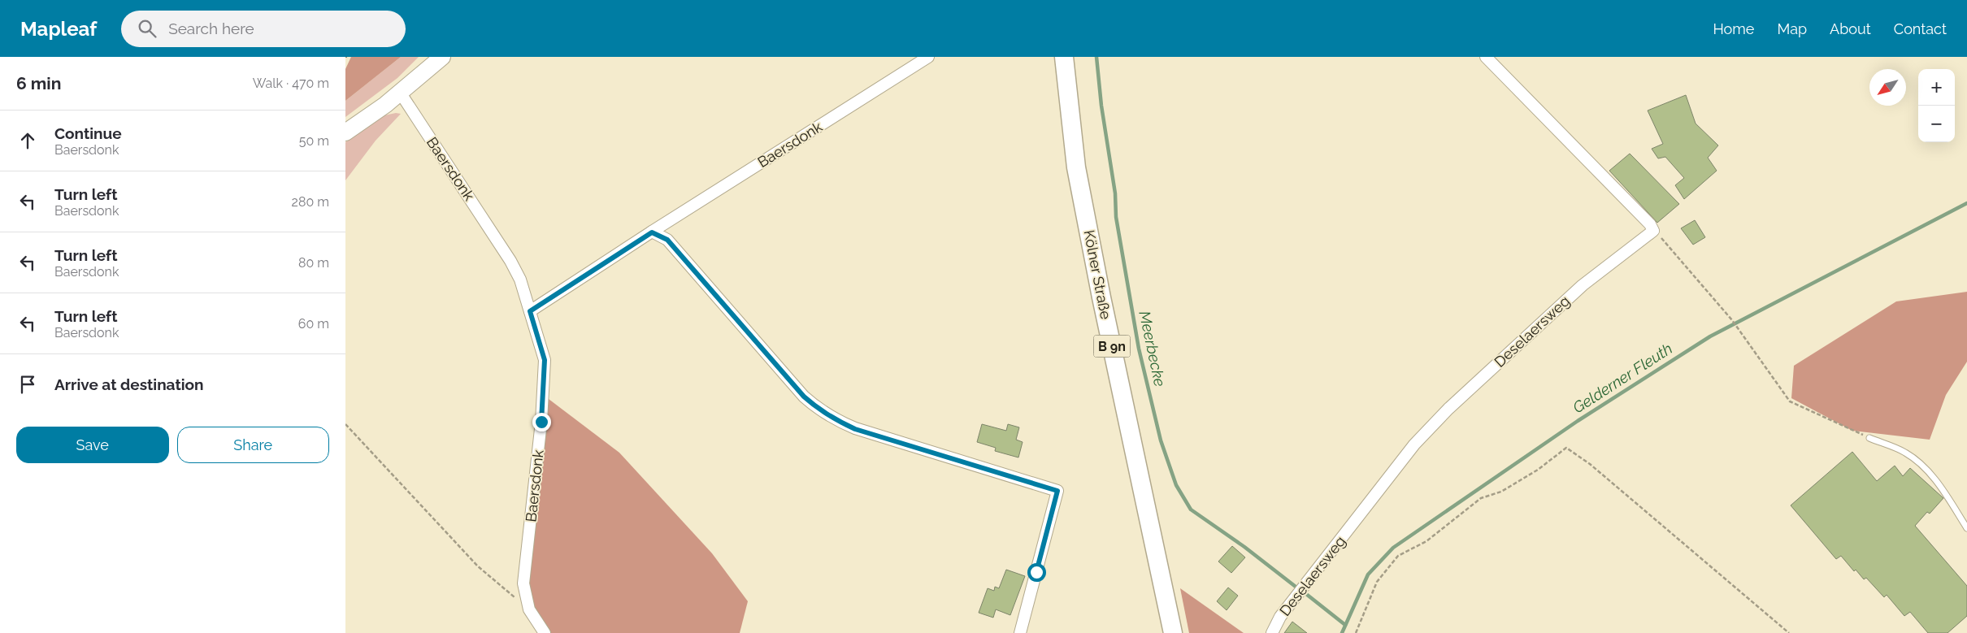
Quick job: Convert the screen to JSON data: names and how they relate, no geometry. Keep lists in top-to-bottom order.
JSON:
{
  "streets": {
    "main road": ["Kölner Straße", "B 9n"],
    "street": ["Baersdonk", "Deselaersweg"]
  },
  "water": ["Meerbecke", "Gelderner Fleuth"],
  "north": "bottom left",
  "page": {
    "header": "Mapleaf",
    "search": "Search here",
    "nav": [
      "Home",
      "Map",
      "About",
      "Contact"
    ],
    "heading": ["6 min", "Walk · 470 m"],
    "map_buttons": ["+", "−"],
    "list": [
      ["Continue", "Baersdonk", "50 m"],
      ["Turn left", "Baersdonk", "280 m"],
      ["Turn left", "Baersdonk", "80 m"],
      ["Turn left", "Baersdonk", "60 m"],
      "Arrive at destination"
    ],
    "buttons": ["Save", "Share"]
  }
}
